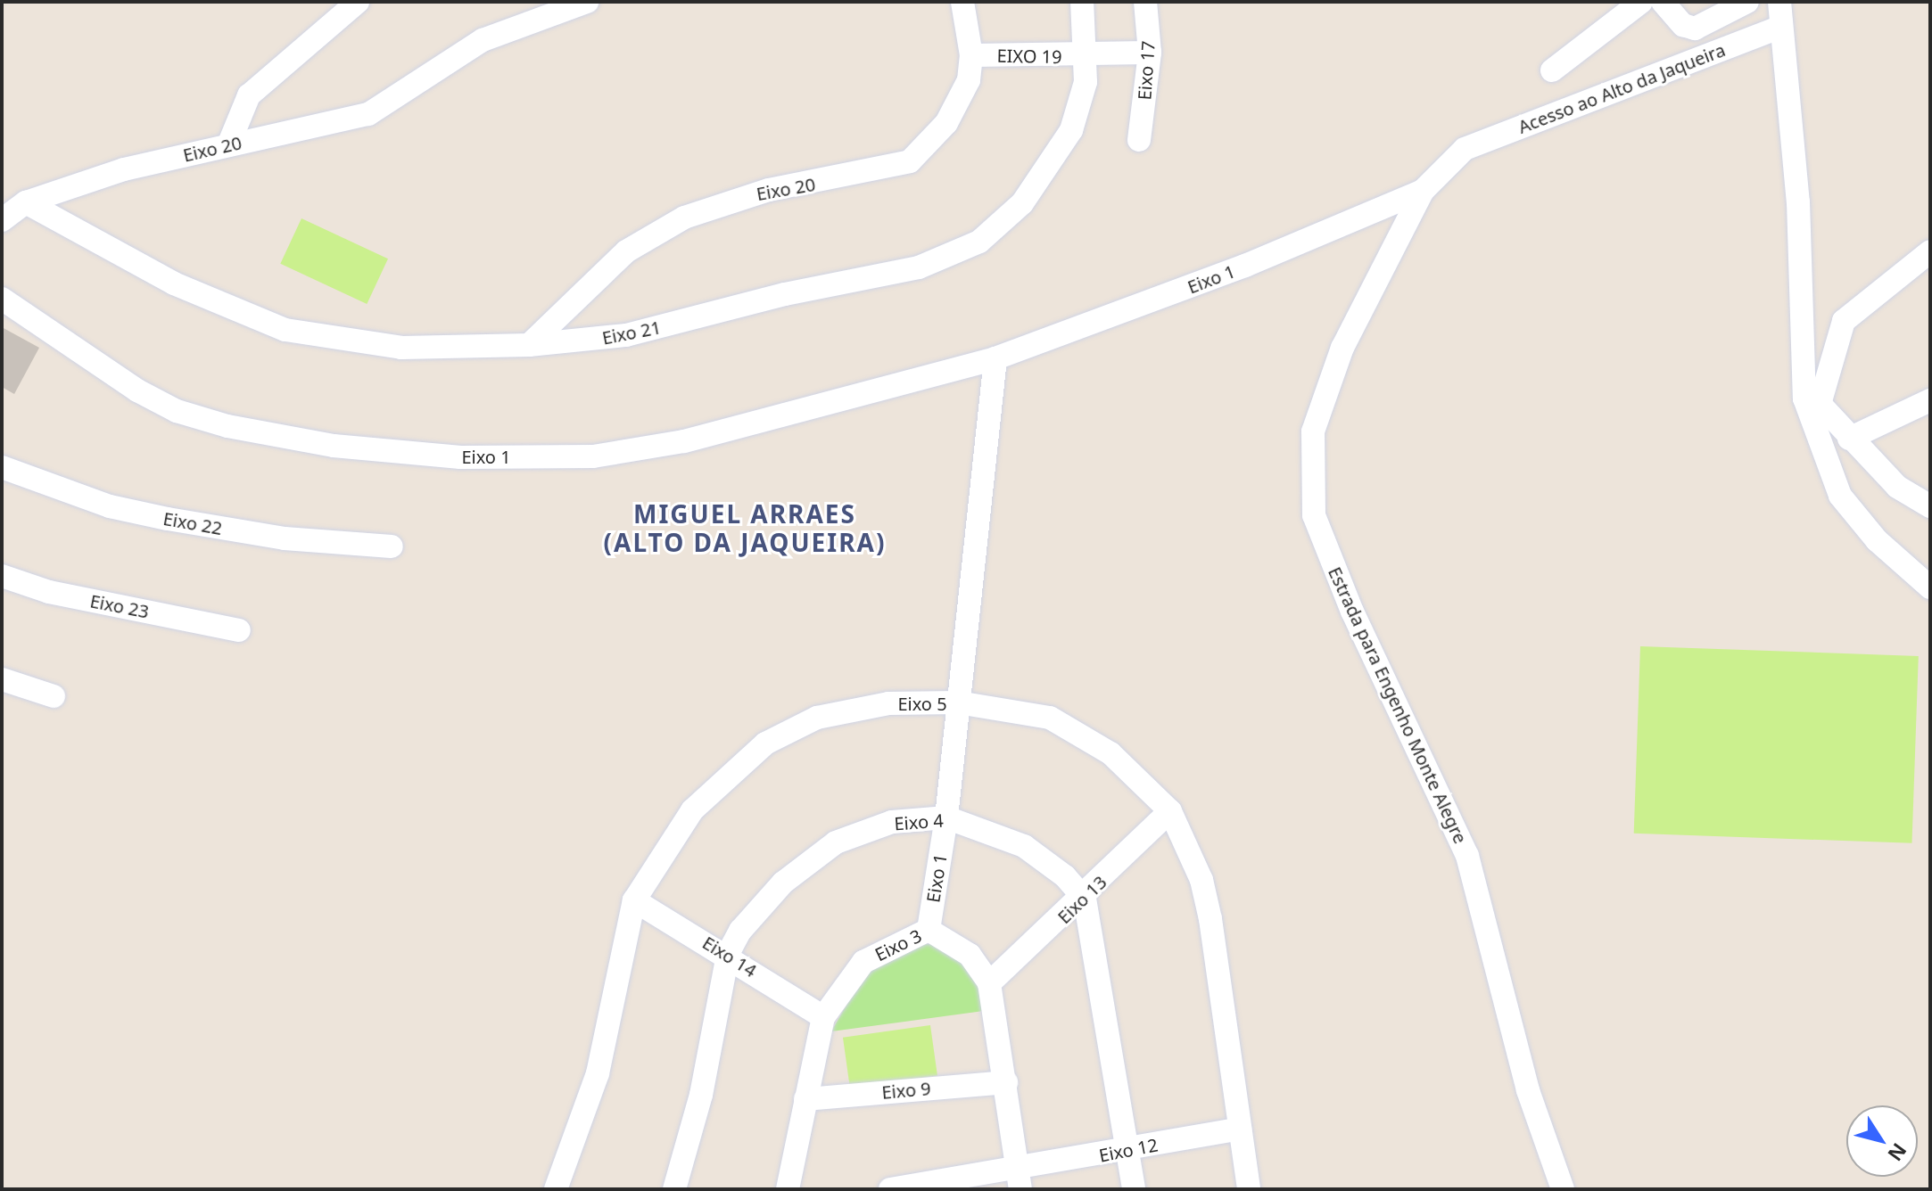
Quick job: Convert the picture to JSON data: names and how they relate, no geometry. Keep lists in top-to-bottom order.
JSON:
{
  "streets": {
    "street": [
      "EIXO 19",
      "Eixo 17",
      "Acesso ao Alto da Jaqueira",
      "Eixo 20",
      "Eixo 1",
      "Eixo 21",
      "Eixo 22",
      "Eixo 23",
      "Eixo 5",
      "Estrada para Engenho Monte Alegre",
      "Eixo 4",
      "Eixo 13",
      "Eixo 3",
      "Eixo 14",
      "Eixo 9",
      "Eixo 12"
    ]
  },
  "crossings": [
    ["EIXO 19", "Eixo 17"],
    ["EIXO 19", "Eixo 20"],
    ["EIXO 19", "Eixo 21"],
    ["Acesso ao Alto da Jaqueira", "Eixo 1"],
    ["Acesso ao Alto da Jaqueira", "Estrada para Engenho Monte Alegre"],
    ["Eixo 20", "Eixo 21"],
    ["Eixo 1", "Eixo 5"],
    ["Eixo 1", "Estrada para Engenho Monte Alegre"],
    ["Eixo 1", "Eixo 4"],
    ["Eixo 1", "Eixo 3"],
    ["Eixo 5", "Eixo 13"],
    ["Eixo 5", "Eixo 14"],
    ["Eixo 5", "Eixo 12"],
    ["Eixo 4", "Eixo 13"],
    ["Eixo 4", "Eixo 14"],
    ["Eixo 13", "Eixo 3"],
    ["Eixo 3", "Eixo 14"],
    ["Eixo 3", "Eixo 9"],
    ["Eixo 3", "Eixo 12"]
  ],
  "districts": ["MIGUEL ARRAES (ALTO DA JAQUEIRA)"],
  "north": "bottom right"
}
